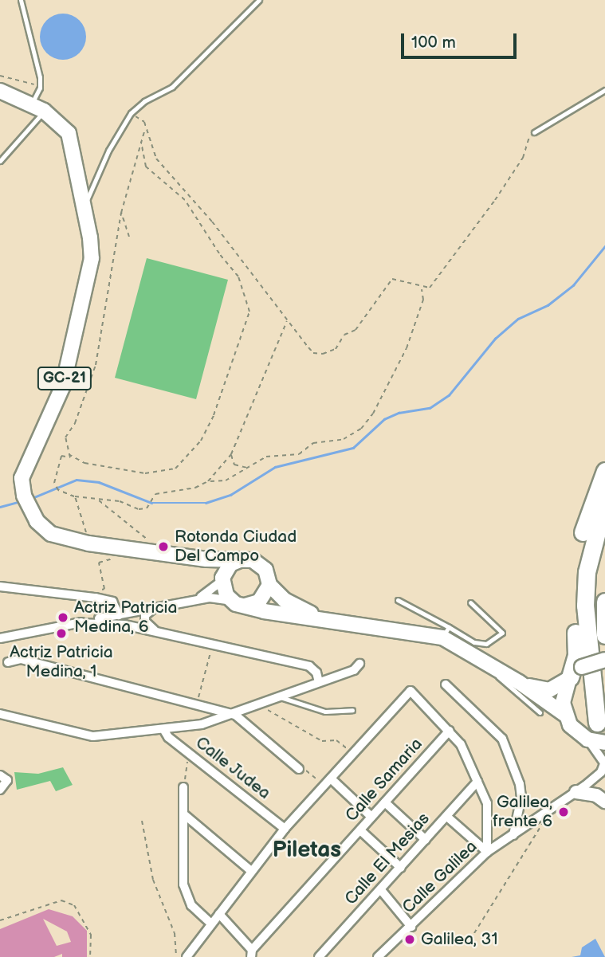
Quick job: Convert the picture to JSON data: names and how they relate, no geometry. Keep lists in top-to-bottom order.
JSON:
{
  "streets": {
    "main road": ["GC-21"],
    "street": [
      "Calle Judea",
      "Calle Samaria",
      "Calle El Mesias",
      "Calle Galilea"
    ]
  },
  "districts": ["Piletas"],
  "places": [
    "Rotonda Ciudad Del Campo",
    "Actriz Patricia Medina, 6",
    "Actriz Patricia Medina, 1",
    "Galilea, frente 6",
    "Galilea, 31"
  ],
  "scale_bar": "100 m"
}
